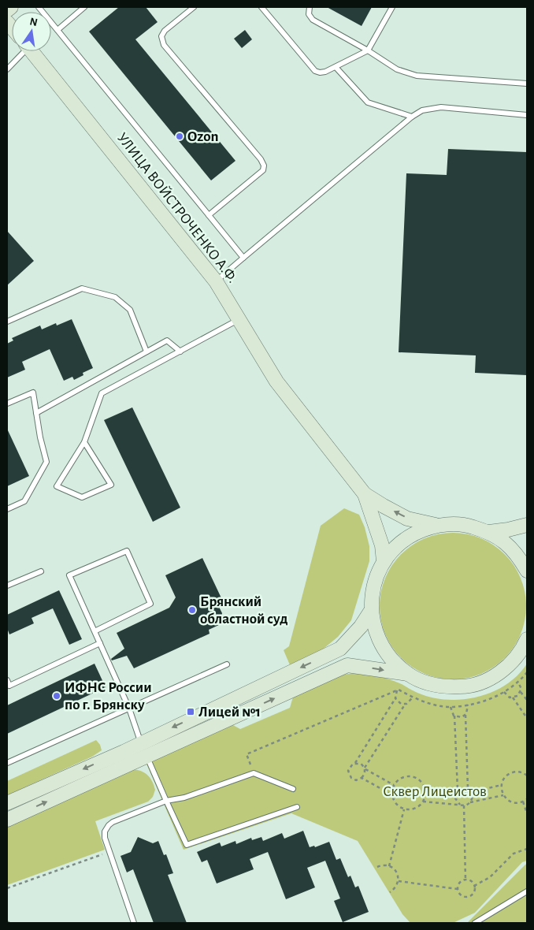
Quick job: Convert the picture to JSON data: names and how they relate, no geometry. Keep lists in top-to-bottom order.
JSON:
{
  "streets": {
    "main road": ["УЛИЦА ВОЙСТРОЧЕНКО А.Ф."]
  },
  "parks": ["Сквер Лицеистов"],
  "places": {
    "other": ["Ozon", "Брянский областной суд", "ИФНС России по г. Брянску"],
    "transit": ["Лицей №1"]
  },
  "north": "top"
}
